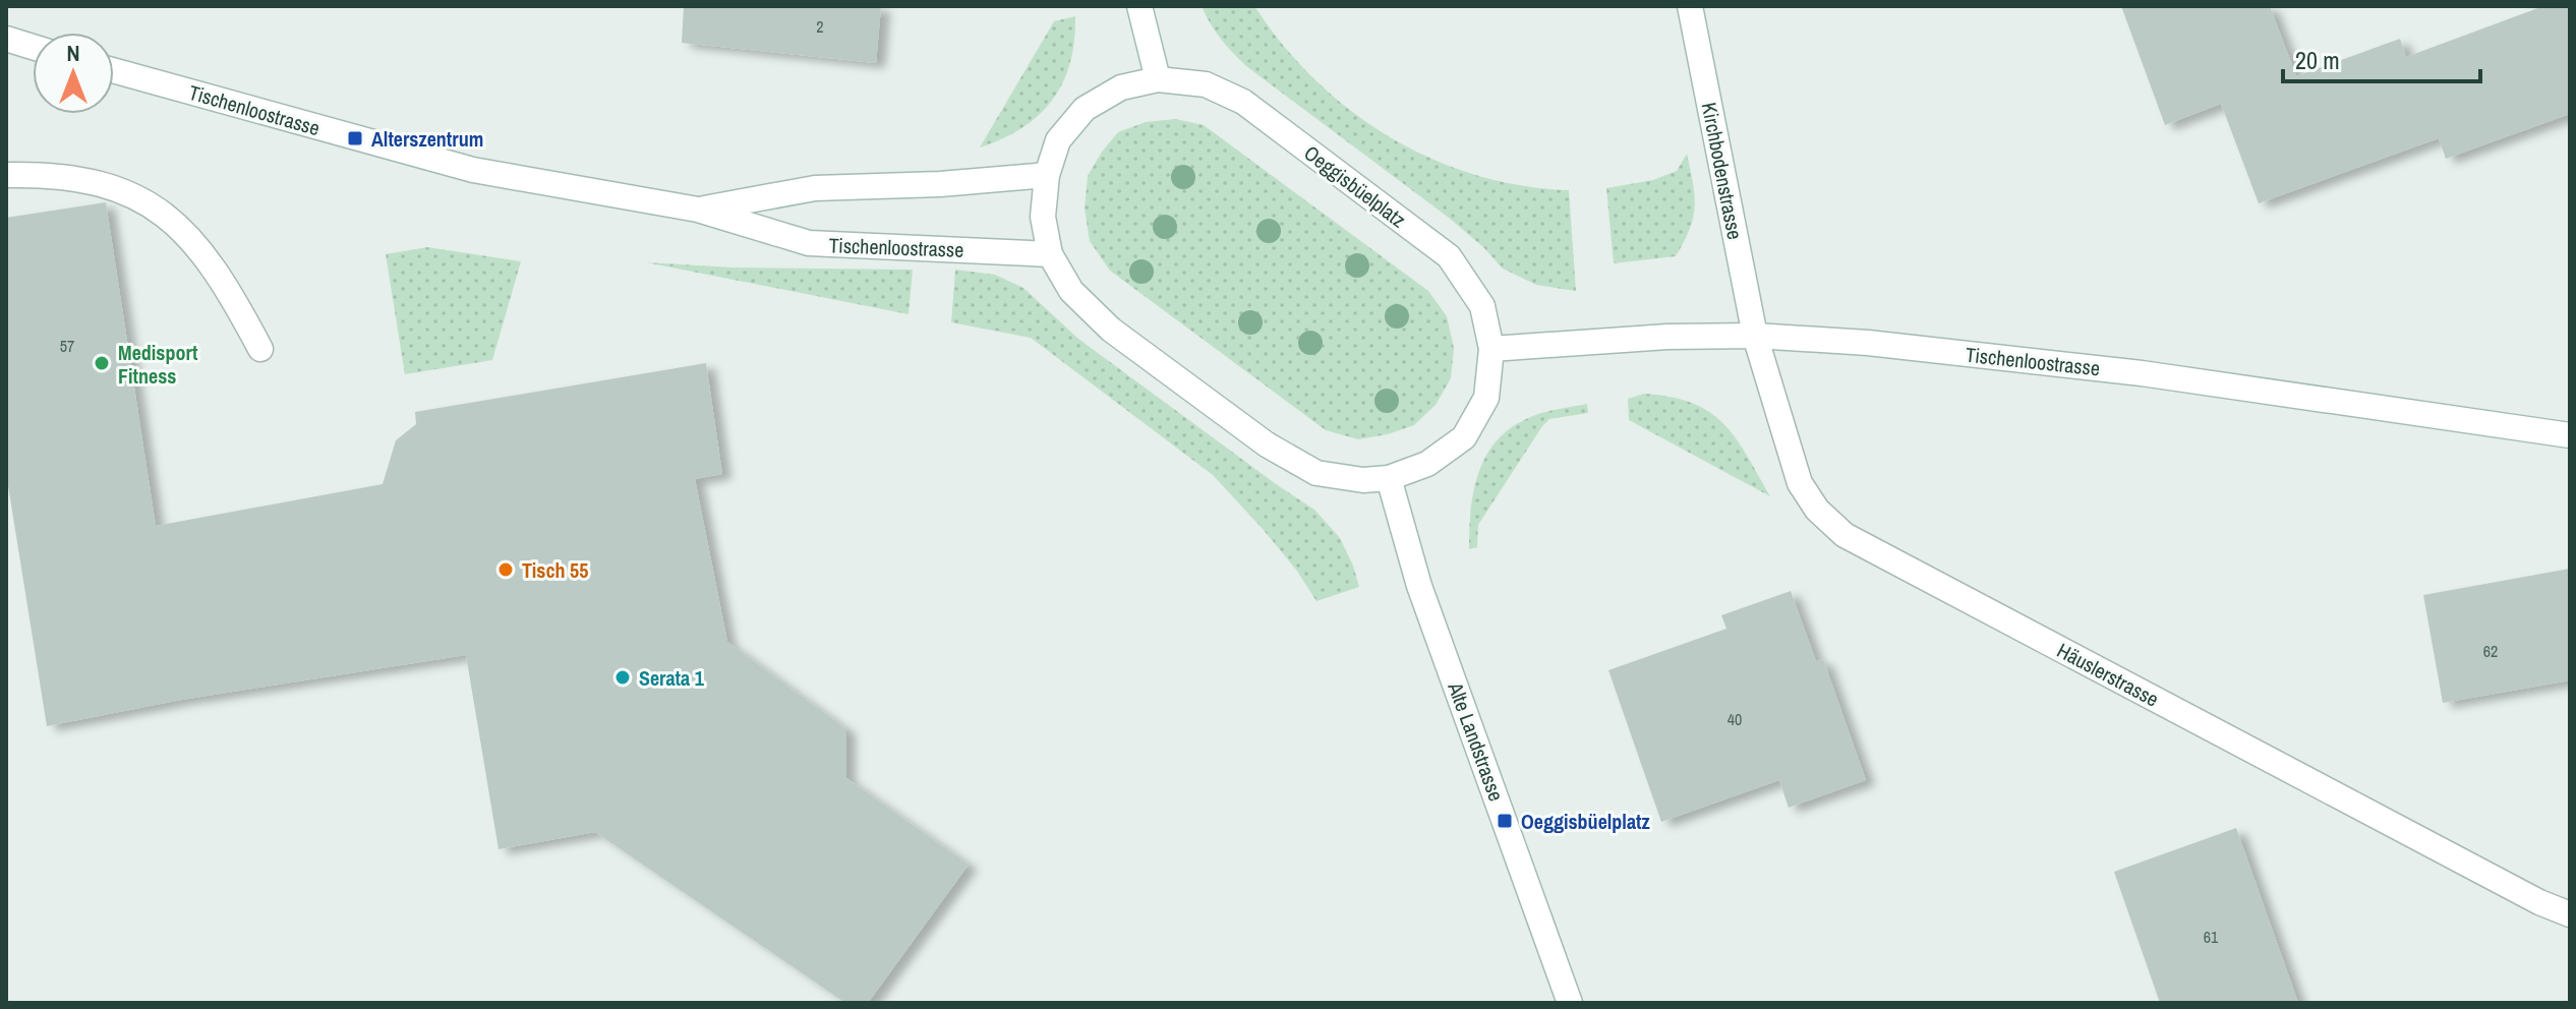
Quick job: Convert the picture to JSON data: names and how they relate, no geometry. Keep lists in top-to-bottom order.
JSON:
{
  "streets": {
    "main road": [
      "Tischenloostrasse",
      "Kirchbodenstrasse",
      "Oeggisbüelplatz",
      "Häuslerstrasse",
      "Alte Landstrasse"
    ]
  },
  "crossings": [
    ["Tischenloostrasse", "Kirchbodenstrasse"],
    ["Tischenloostrasse", "Oeggisbüelplatz"],
    ["Tischenloostrasse", "Häuslerstrasse"],
    ["Kirchbodenstrasse", "Häuslerstrasse"],
    ["Oeggisbüelplatz", "Alte Landstrasse"]
  ],
  "places": {
    "transit": ["Alterszentrum", "Oeggisbüelplatz"],
    "other": ["Medisport Fitness", "Tisch 55", "Serata 1"]
  },
  "house_numbers": [
    "2",
    "57",
    "62",
    "40",
    "61"
  ],
  "scale_bar": "20 m",
  "north": "top"
}
